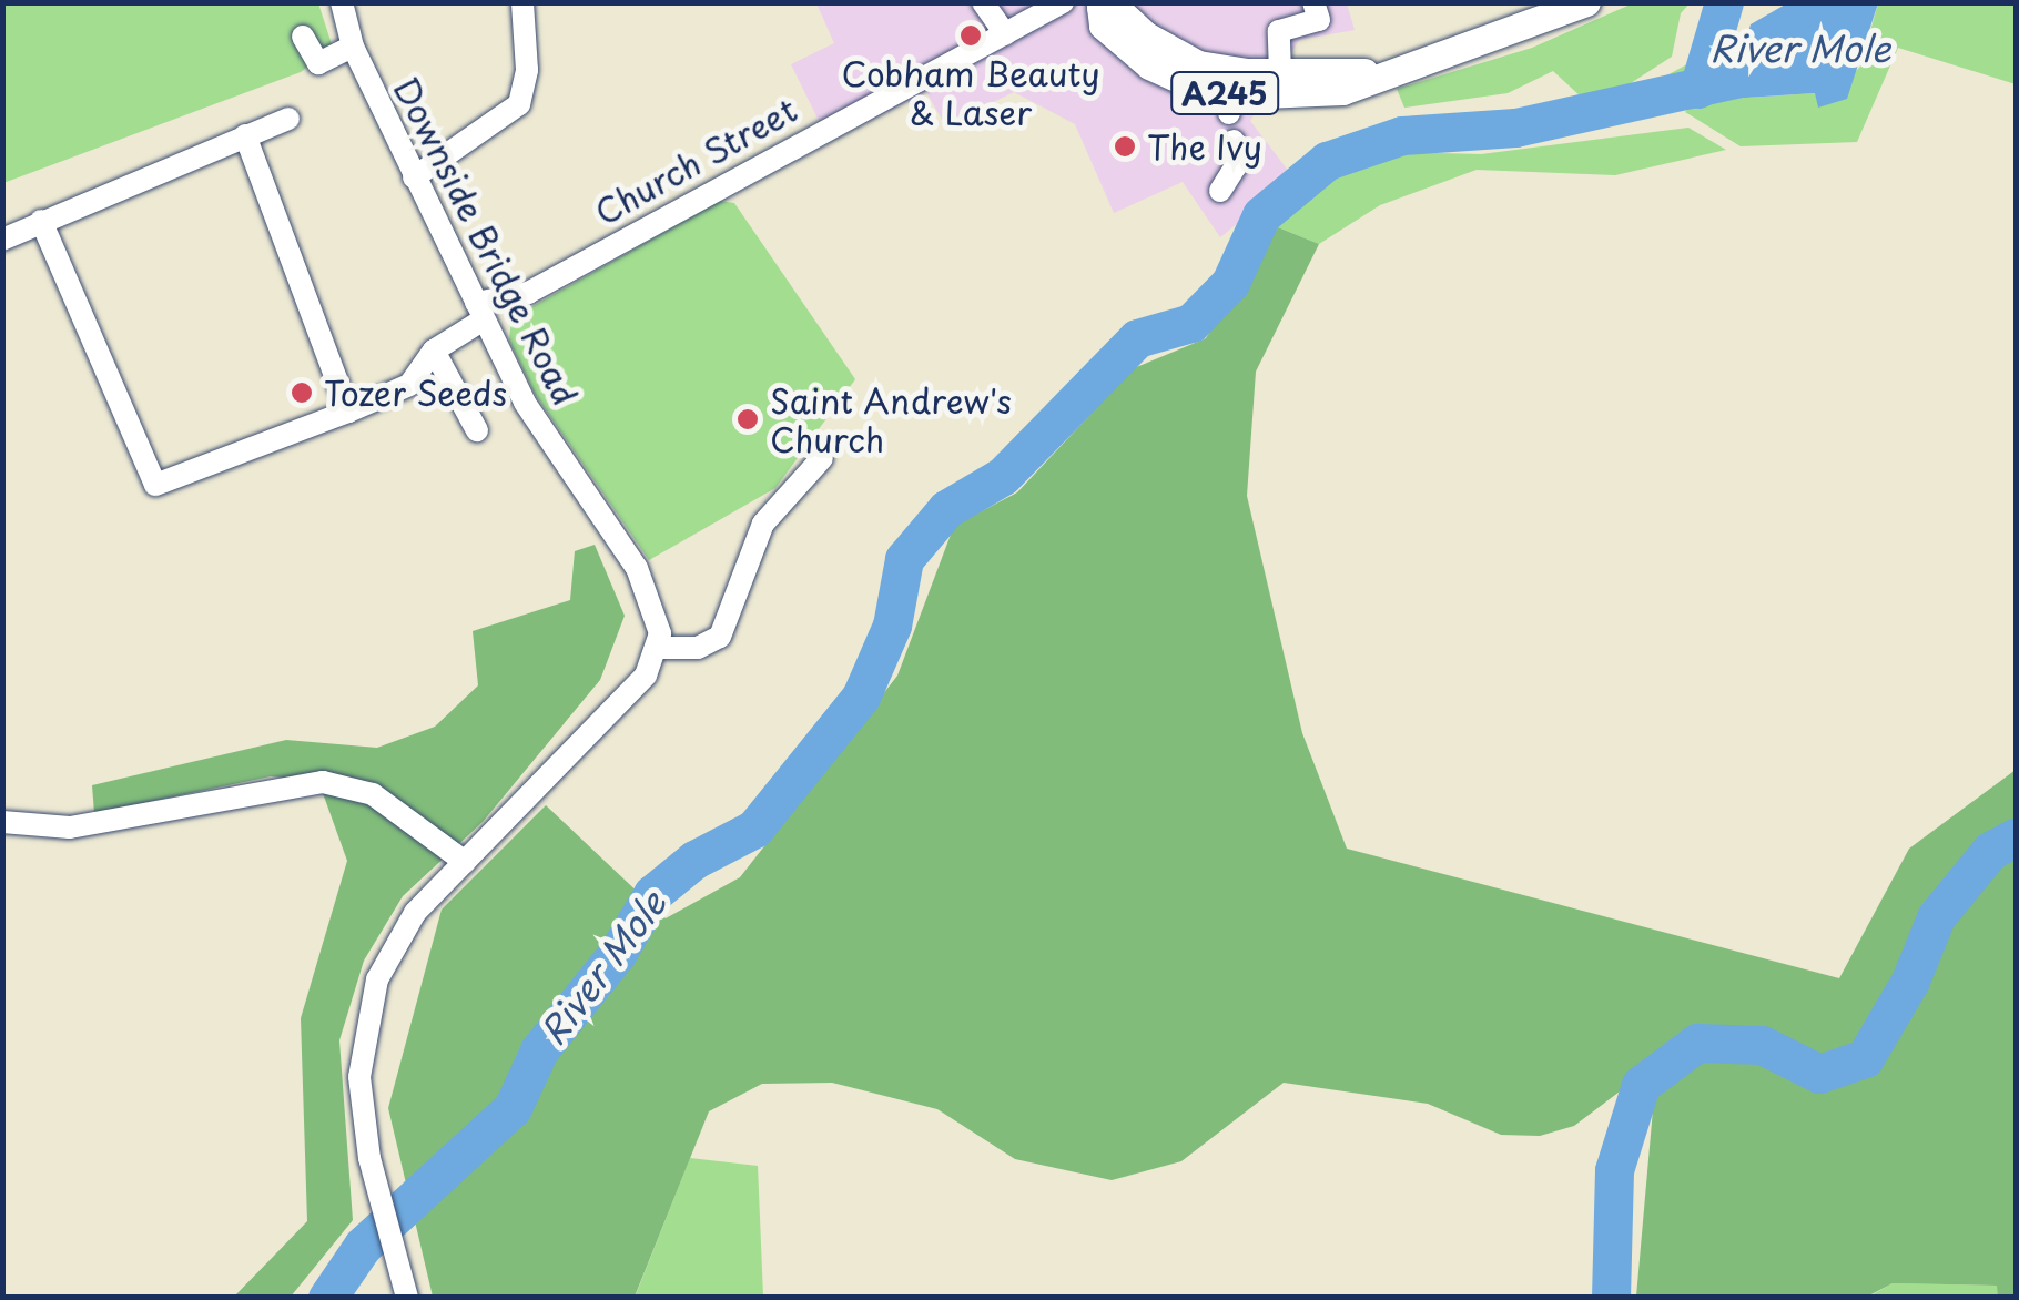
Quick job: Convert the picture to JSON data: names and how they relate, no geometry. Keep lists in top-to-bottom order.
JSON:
{
  "streets": {
    "main road": ["A245"],
    "street": ["Church Street", "Downside Bridge Road"]
  },
  "crossings": [
    ["Church Street", "Downside Bridge Road"]
  ],
  "water": ["River Mole"],
  "places": [
    "Cobham Beauty & Laser",
    "The Ivy",
    "Tozer Seeds",
    "Saint Andrew's Church"
  ]
}
